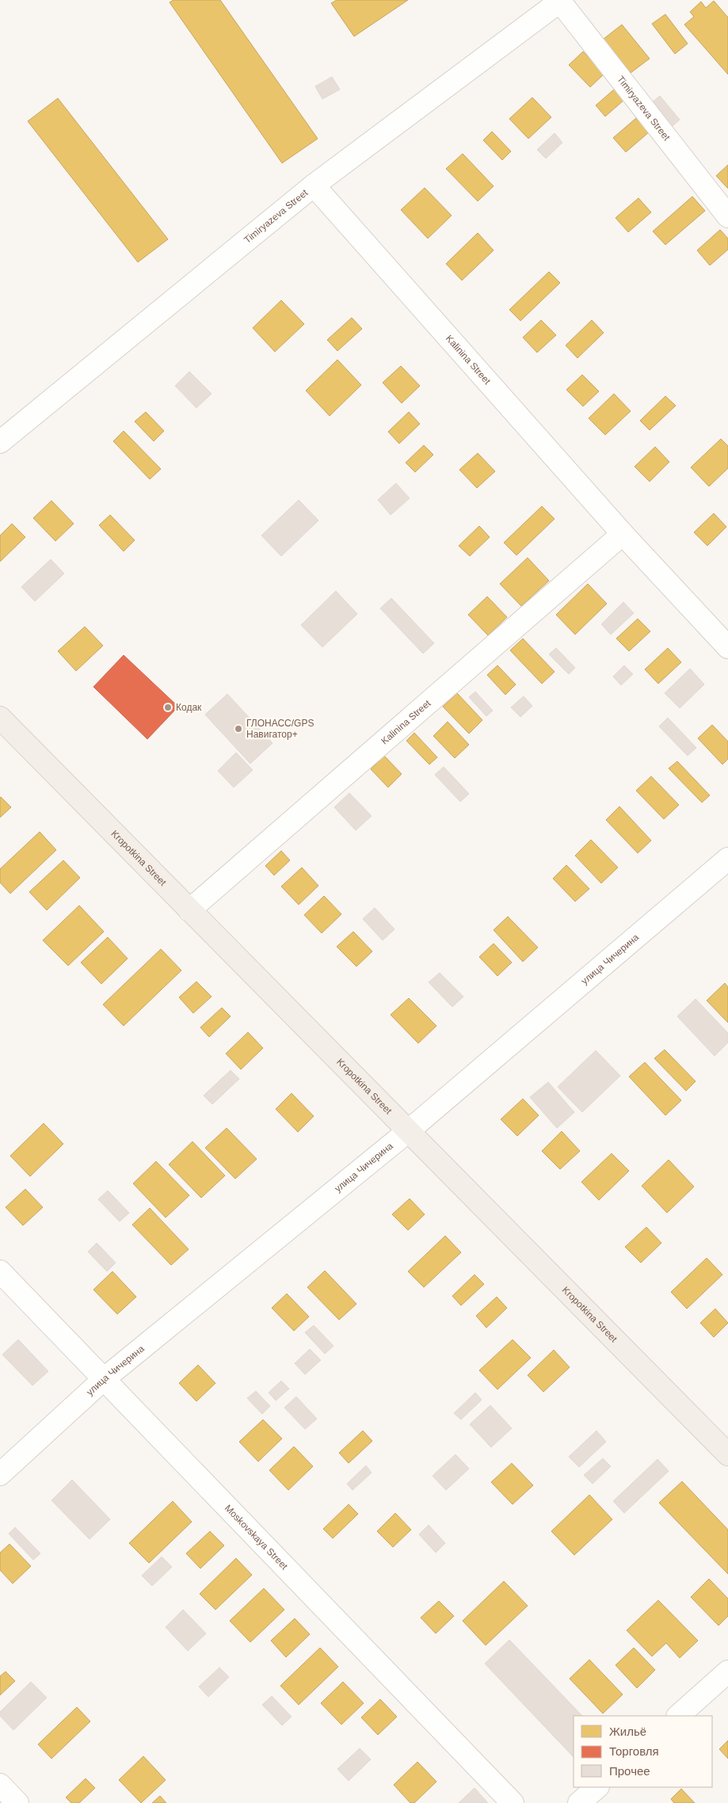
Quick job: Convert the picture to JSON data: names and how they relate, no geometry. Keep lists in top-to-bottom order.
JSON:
{
  "streets": {
    "main road": ["Kropotkina Street"],
    "street": [
      "Timiryazeva Street",
      "Kalinina Street",
      "улица Чичерина",
      "Moskovskaya Street"
    ]
  },
  "crossings": [
    ["Timiryazeva Street", "Kalinina Street"],
    ["Kalinina Street", "Kropotkina Street"],
    ["Kropotkina Street", "улица Чичерина"],
    ["улица Чичерина", "Moskovskaya Street"]
  ],
  "places": ["Кодак", "ГЛОНАСС/GPS Навигатор+"],
  "legend": ["Жильё", "Торговля", "Прочее"]
}
